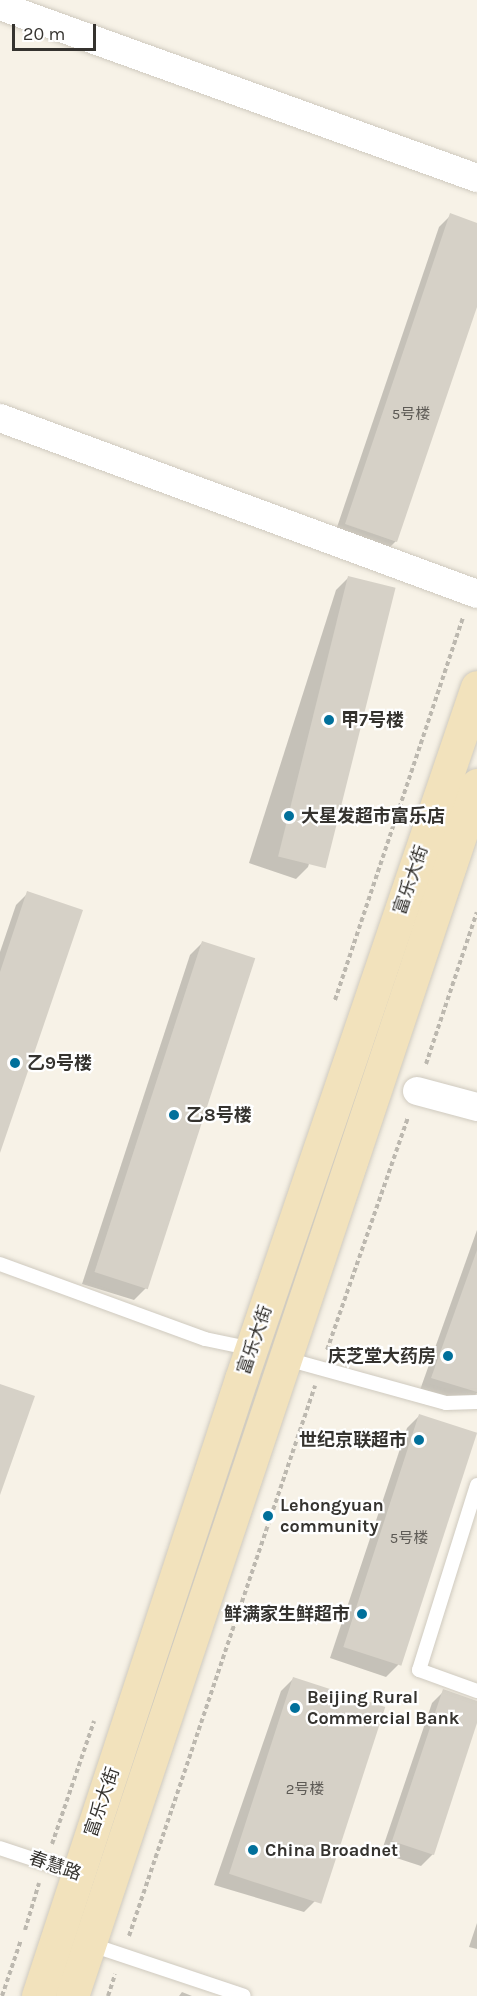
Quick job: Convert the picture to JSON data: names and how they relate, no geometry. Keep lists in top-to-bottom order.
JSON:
{
  "streets": {
    "main road": ["富乐大街"],
    "lane": ["春慧路"]
  },
  "crossings": [
    ["富乐大街", "春慧路"]
  ],
  "places": [
    "甲7号楼",
    "大星发超市富乐店",
    "乙9号楼",
    "乙8号楼",
    "庆芝堂大药房",
    "世纪京联超市",
    "Lehongyuan community",
    "鲜满家生鲜超市",
    "Beijing Rural Commercial Bank",
    "China Broadnet"
  ],
  "house_numbers": ["5号楼", "5号楼", "2号楼"],
  "scale_bar": "20 m"
}
